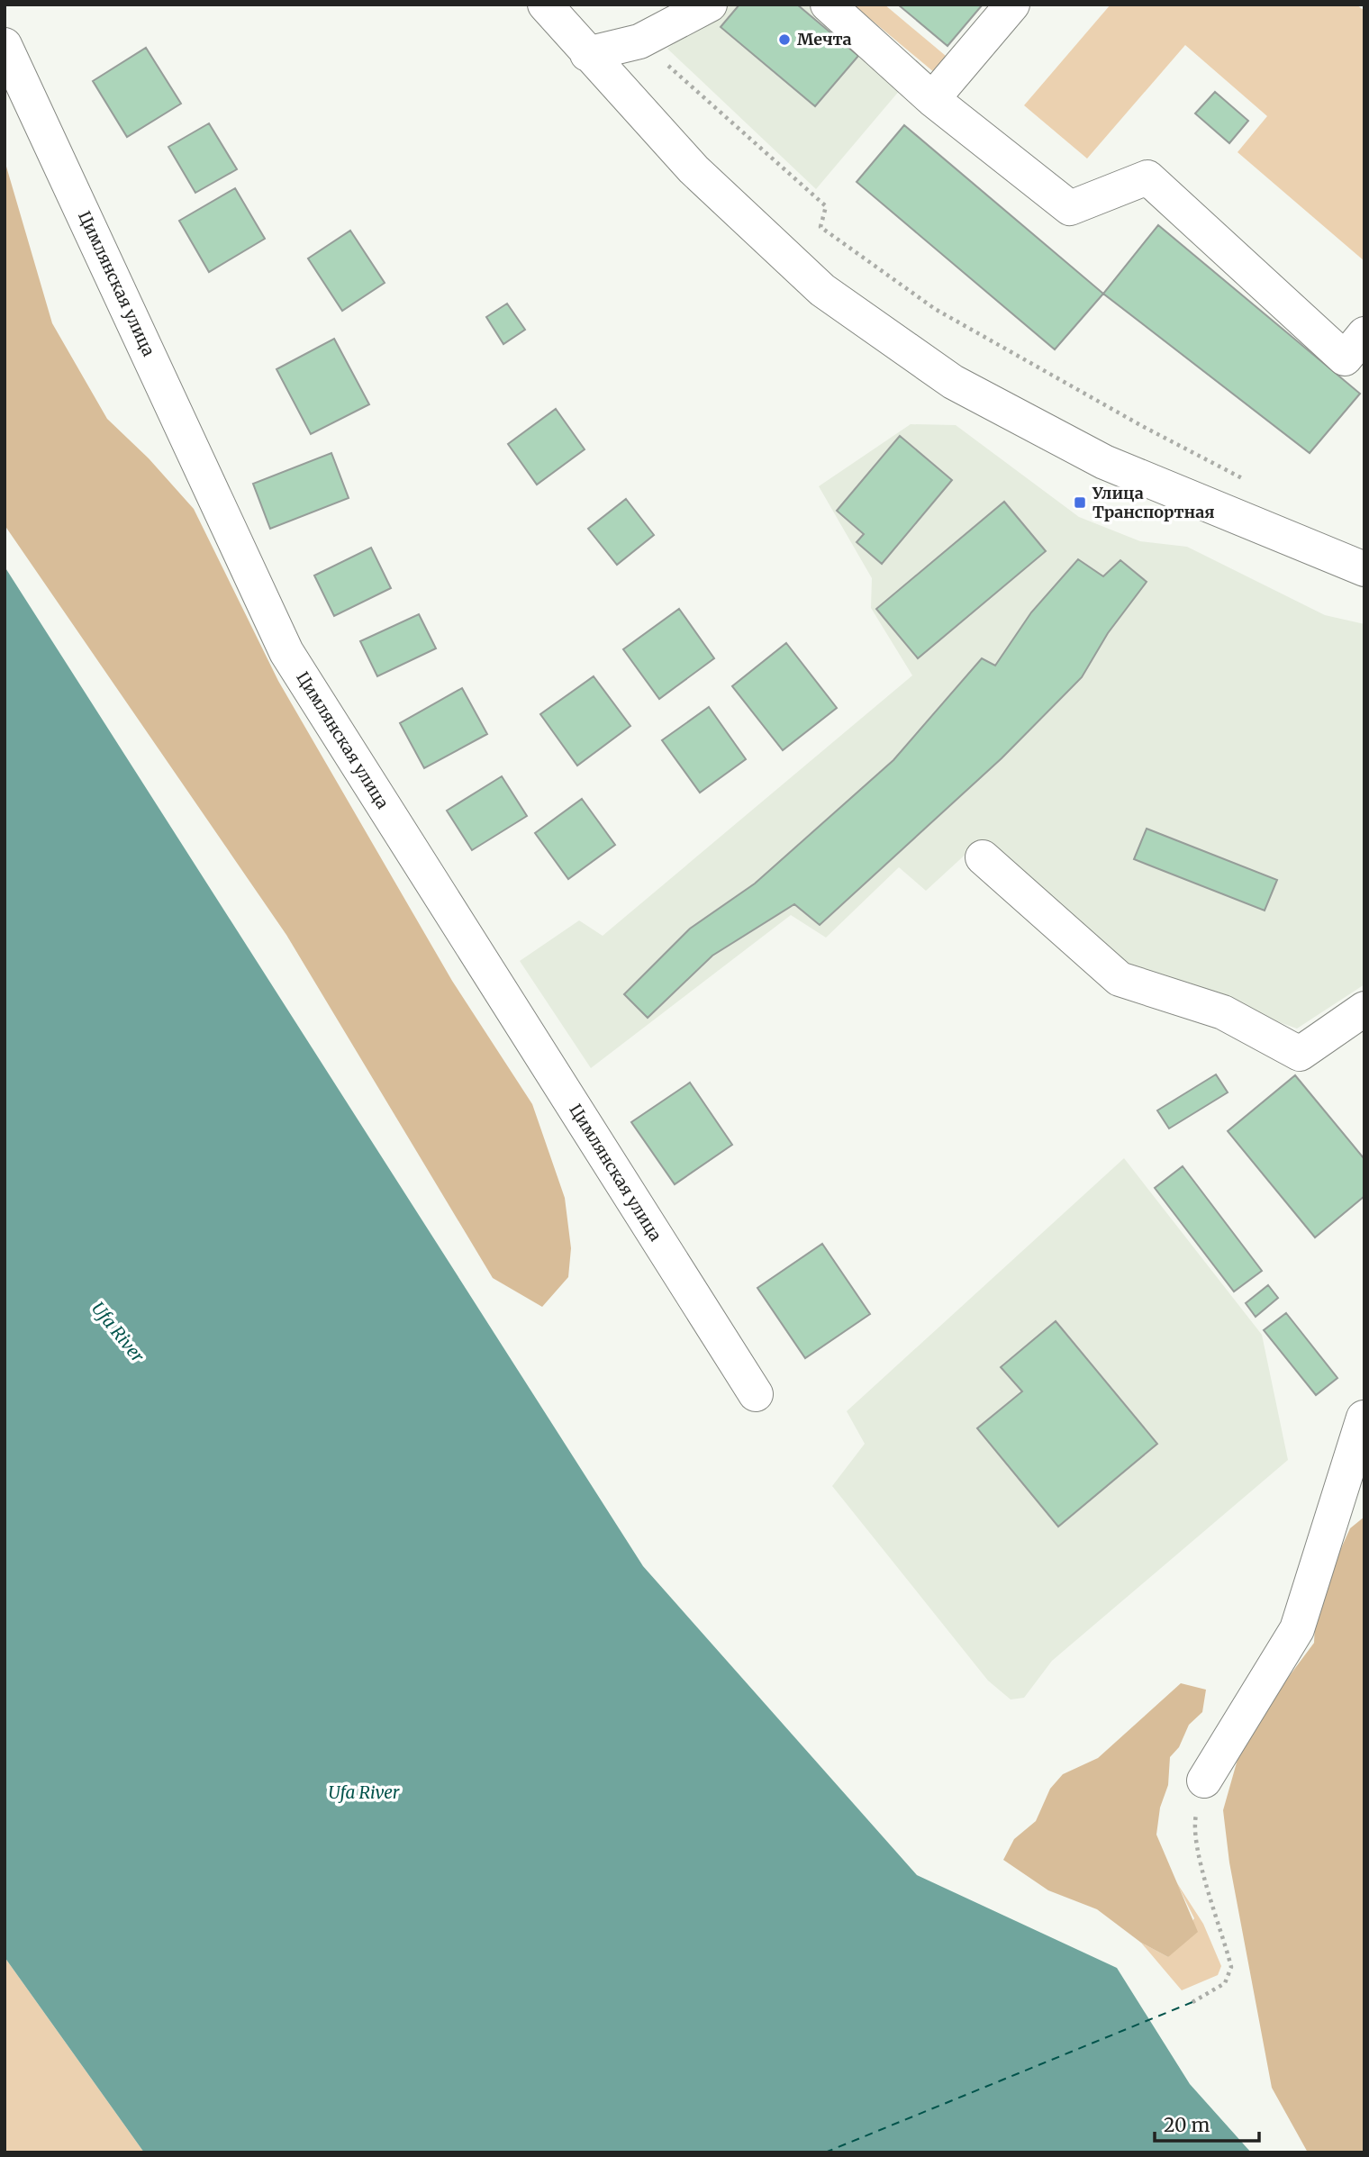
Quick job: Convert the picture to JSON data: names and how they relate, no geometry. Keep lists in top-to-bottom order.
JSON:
{
  "streets": {
    "street": ["Цимлянская улица"]
  },
  "water": ["Ufa River"],
  "places": {
    "other": ["Мечта"],
    "transit": ["Улица Транспортная"]
  },
  "scale_bar": "20 m"
}
